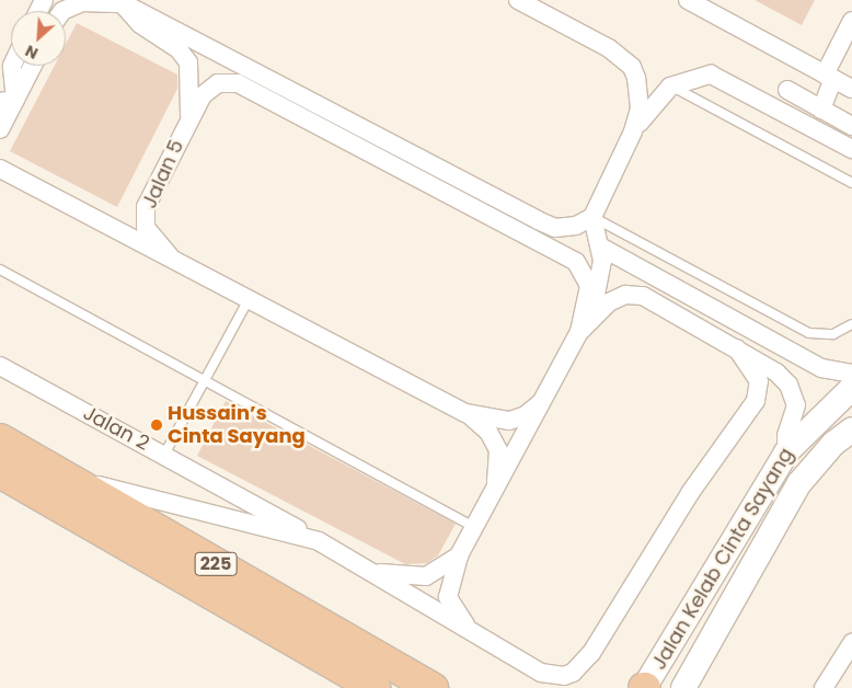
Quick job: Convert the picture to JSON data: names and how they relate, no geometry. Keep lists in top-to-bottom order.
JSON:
{
  "streets": {
    "highway": ["225"],
    "main road": ["Jalan Kelab Cinta Sayang"],
    "street": ["Jalan 5", "Jalan 2"]
  },
  "places": ["Hussain’s Cinta Sayang"],
  "north": "bottom left"
}
